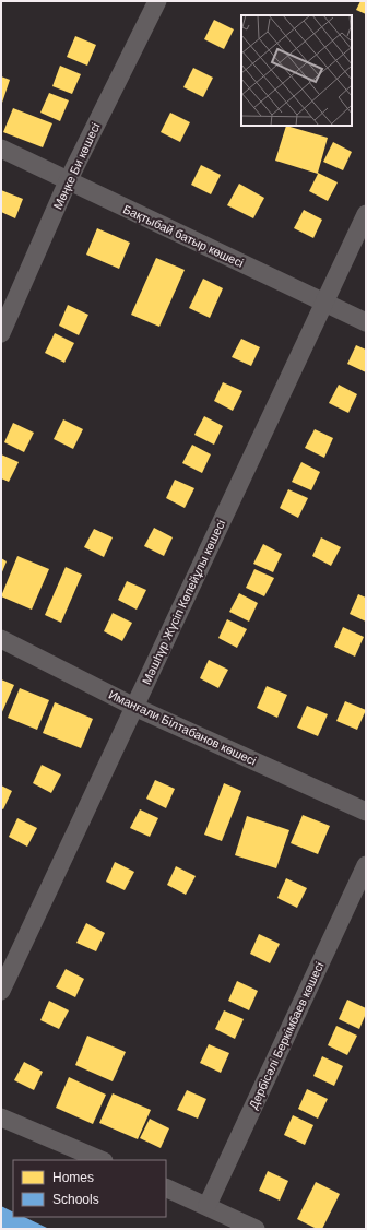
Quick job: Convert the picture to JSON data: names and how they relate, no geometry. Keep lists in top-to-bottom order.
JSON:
{
  "streets": {
    "street": [
      "Мөңке Би көшесі",
      "Бақтыбай батыр көшесі",
      "Мәшһүр Жүсіп Көпейұлы көшесі",
      "Иманғали Білтабанов көшесі",
      "Дербісәлі Беркімбаев көшесі"
    ]
  },
  "crossings": [
    ["Мөңке Би көшесі", "Бақтыбай батыр көшесі"],
    ["Бақтыбай батыр көшесі", "Мәшһүр Жүсіп Көпейұлы көшесі"],
    ["Мәшһүр Жүсіп Көпейұлы көшесі", "Иманғали Білтабанов көшесі"]
  ],
  "legend": ["Homes", "Schools"]
}
